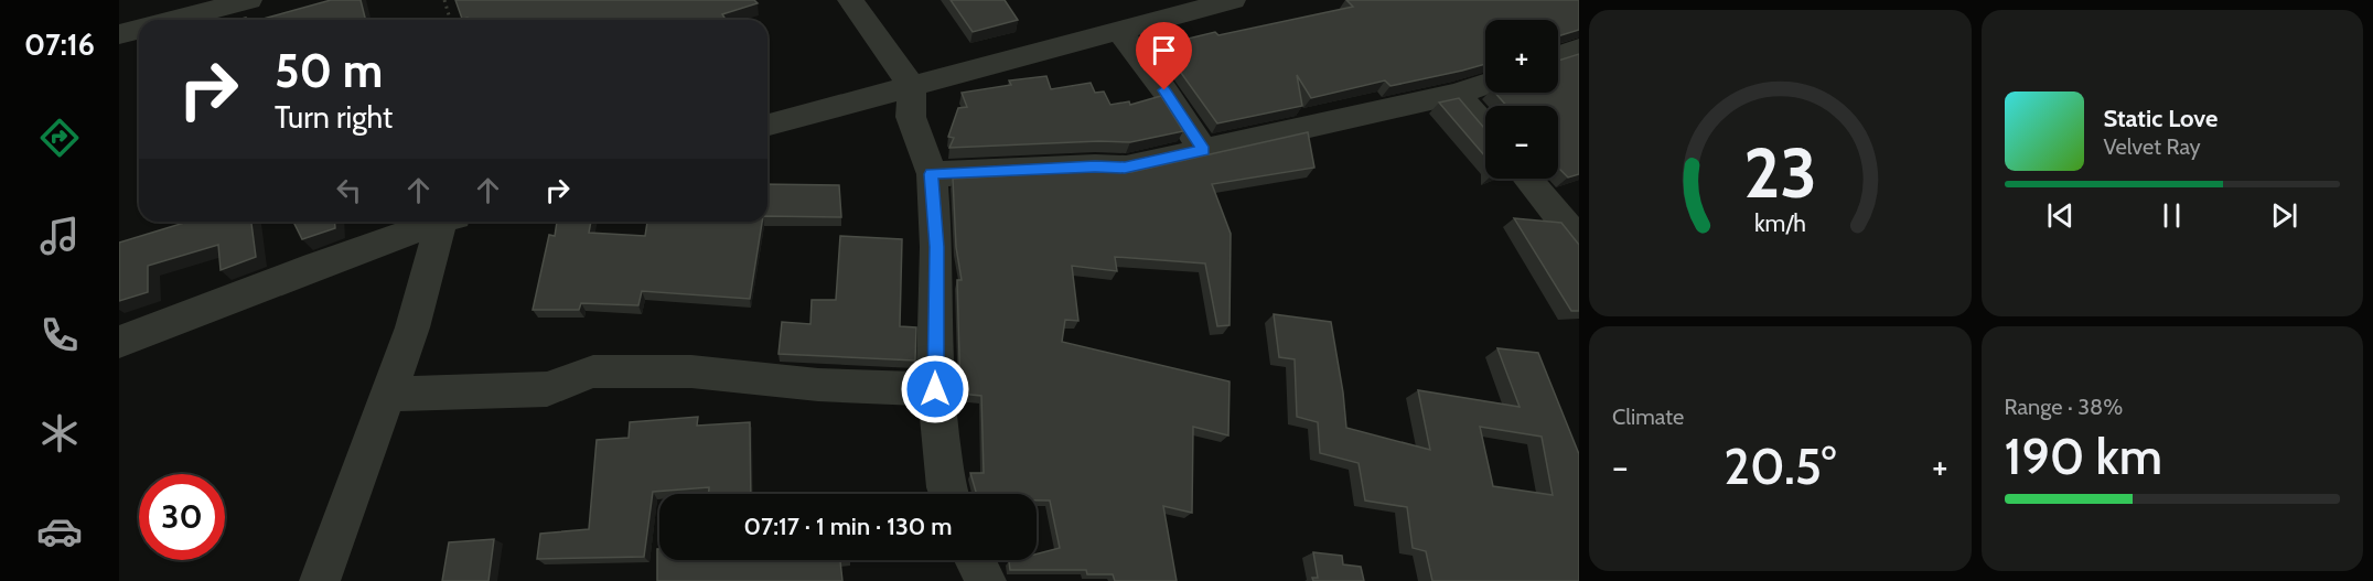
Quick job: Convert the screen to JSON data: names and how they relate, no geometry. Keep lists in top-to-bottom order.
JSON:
{
  "page": {
    "tabs": "07:16",
    "map_buttons": ["+", "−"],
    "turn": ["50 m", "Turn right"],
    "song": ["Static Love", "Velvet Ray"],
    "tile": [
      "Climate",
      ["Range · 38%", "190 km"]
    ],
    "heat": ["−", "20.5°", "+"],
    "limit": "30",
    "trip": "07:17 · 1 min · 130 m",
    "gauge": ["23", "km/h"]
  }
}
